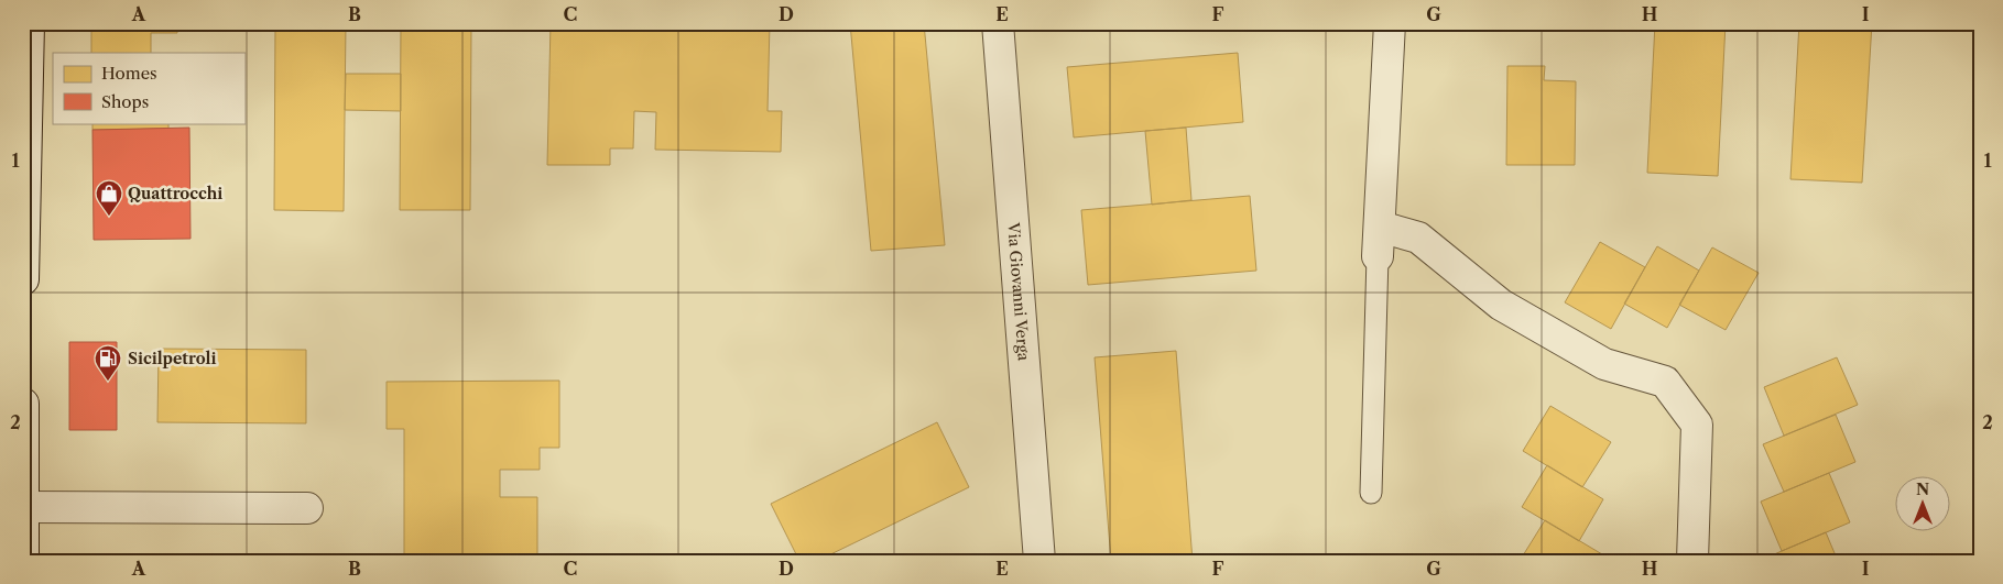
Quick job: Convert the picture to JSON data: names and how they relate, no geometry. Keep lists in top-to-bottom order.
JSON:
{
  "streets": {
    "street": ["Via Giovanni Verga"]
  },
  "places": {
    "shop": ["Quattrocchi"],
    "fuel station": ["Sicilpetroli"]
  },
  "legend": ["Homes", "Shops"],
  "north": "top",
  "grid": {
    "columns": [
      "A",
      "B",
      "C",
      "D",
      "E",
      "F",
      "G",
      "H",
      "I"
    ],
    "rows": ["1", "2"]
  }
}
